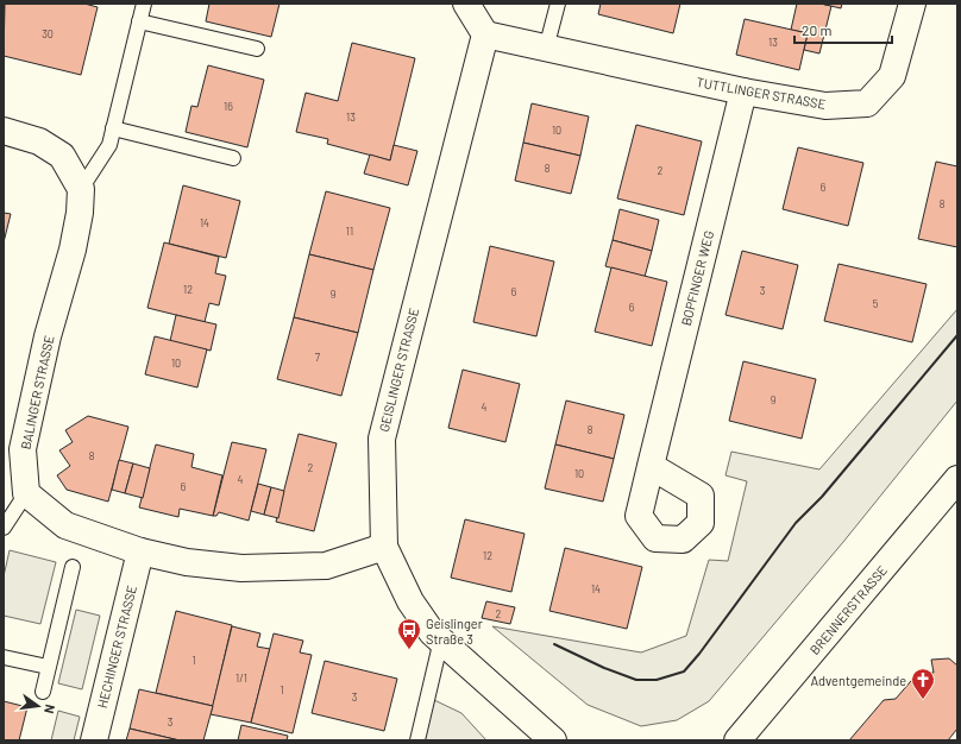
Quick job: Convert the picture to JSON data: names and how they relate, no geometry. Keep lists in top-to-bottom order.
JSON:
{
  "streets": {
    "street": [
      "TUTTLINGER STRASSE",
      "BOPFINGER WEG",
      "GEISLINGER STRASSE",
      "BALINGER STRASSE",
      "BRENNERSTRASSE",
      "HECHINGER STRASSE"
    ]
  },
  "crossings": [
    ["TUTTLINGER STRASSE", "BOPFINGER WEG"],
    ["TUTTLINGER STRASSE", "GEISLINGER STRASSE"]
  ],
  "places": {
    "bus stop": ["Geislinger Straße 3"],
    "church": ["Adventgemeinde"]
  },
  "house_numbers": [
    "30",
    "13",
    "16",
    "13",
    "10",
    "8",
    "2",
    "6",
    "8",
    "14",
    "11",
    "12",
    "3",
    "6",
    "9",
    "5",
    "6",
    "7",
    "10",
    "9",
    "4",
    "8",
    "8",
    "2",
    "10",
    "4",
    "6",
    "12",
    "14",
    "2",
    "1",
    "1/1",
    "1",
    "3",
    "3"
  ],
  "scale_bar": "20 m",
  "north": "right"
}
